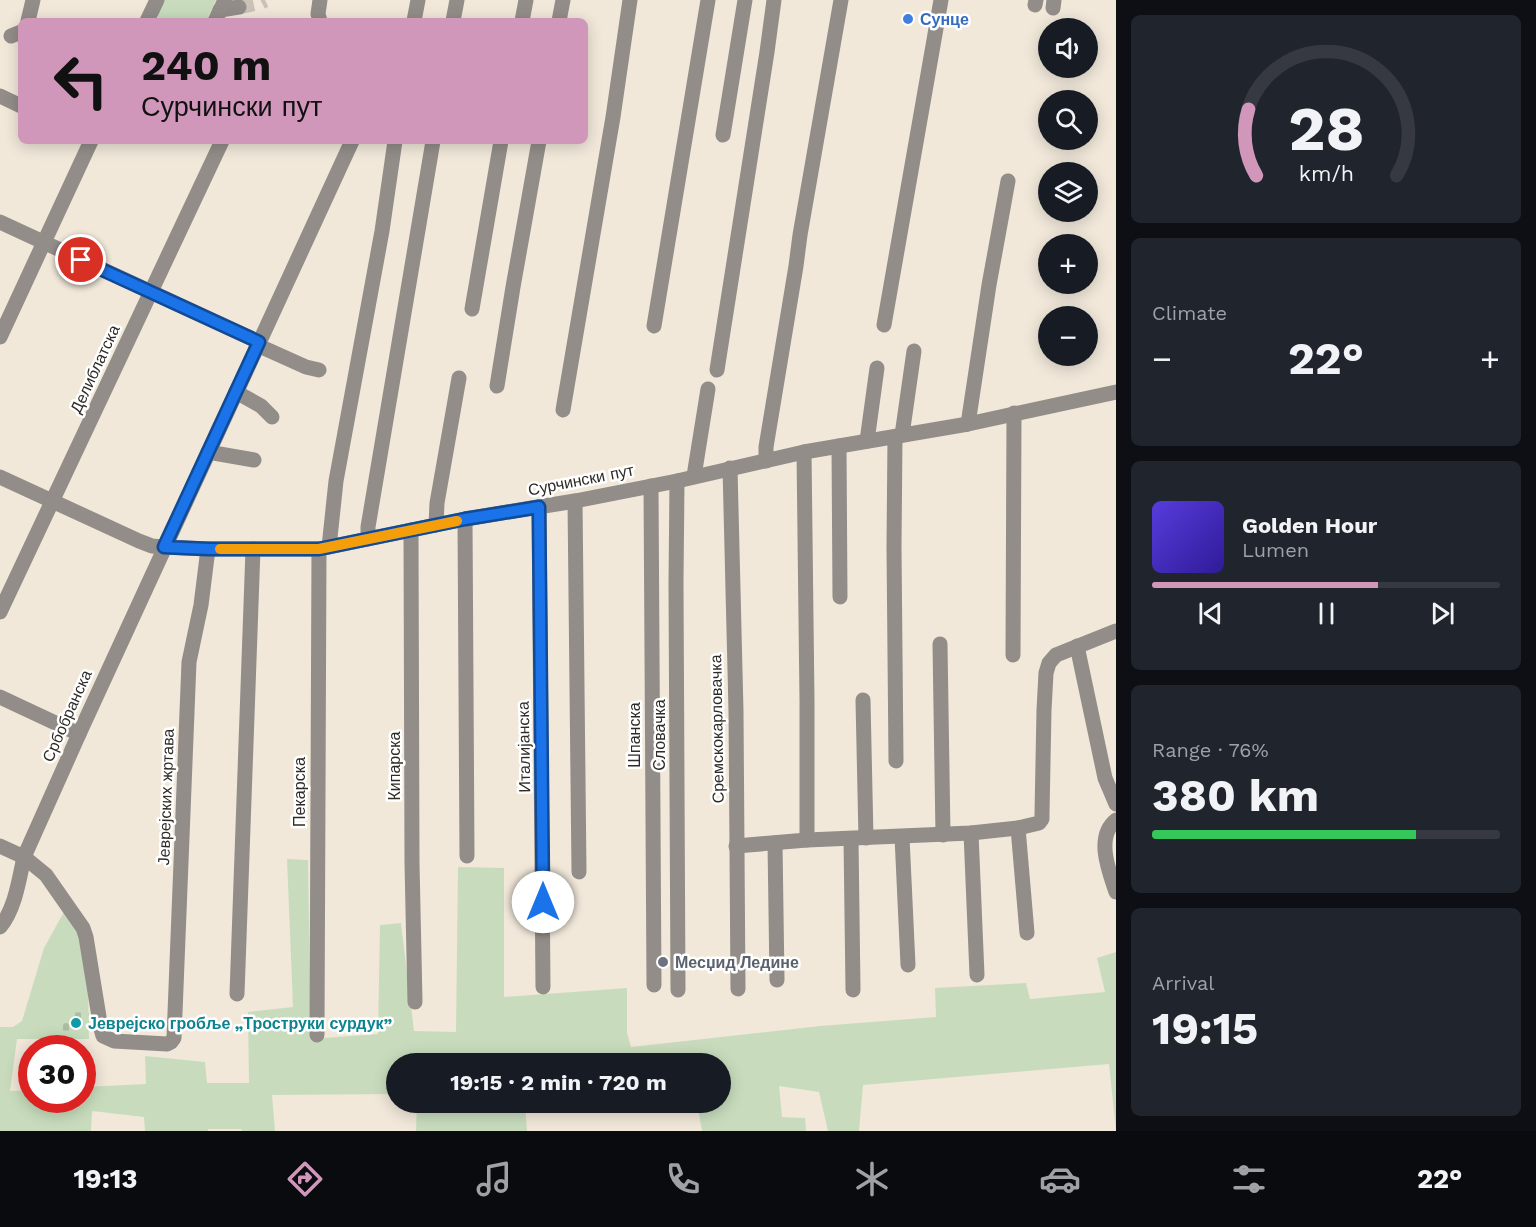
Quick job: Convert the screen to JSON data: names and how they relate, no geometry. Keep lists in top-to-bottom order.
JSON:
{
  "streets": {
    "street": [
      "Делиблатска",
      "Сурчински пут",
      "Србобранска",
      "Сремскокарловачка",
      "Шпанска",
      "Словачка",
      "Италијанска",
      "Кипарска",
      "Пекарска",
      "Јеврејских жртава"
    ]
  },
  "crossings": [
    ["Делиблатска", "Сурчински пут"],
    ["Сурчински пут", "Србобранска"],
    ["Сурчински пут", "Сремскокарловачка"],
    ["Сурчински пут", "Шпанска"],
    ["Сурчински пут", "Словачка"],
    ["Сурчински пут", "Италијанска"],
    ["Сурчински пут", "Кипарска"],
    ["Сурчински пут", "Пекарска"],
    ["Сурчински пут", "Јеврејских жртава"],
    ["Србобранска", "Јеврејских жртава"]
  ],
  "places": ["Сунце", "Месџид Ледине", "Јеврејско гробље „Троструки сурдук”"],
  "page": {
    "map_buttons": ["+", "−"],
    "turn": ["240 m", "Сурчински пут"],
    "tile": [
      "Climate",
      ["Range · 76%", "380 km"],
      ["Arrival", "19:15"]
    ],
    "heat": ["−", "22°", "+"],
    "song": ["Golden Hour", "Lumen"],
    "limit": "30",
    "trip": "19:15 · 2 min · 720 m",
    "tabs": ["19:13", "22°"],
    "gauge": ["28", "km/h"]
  }
}
